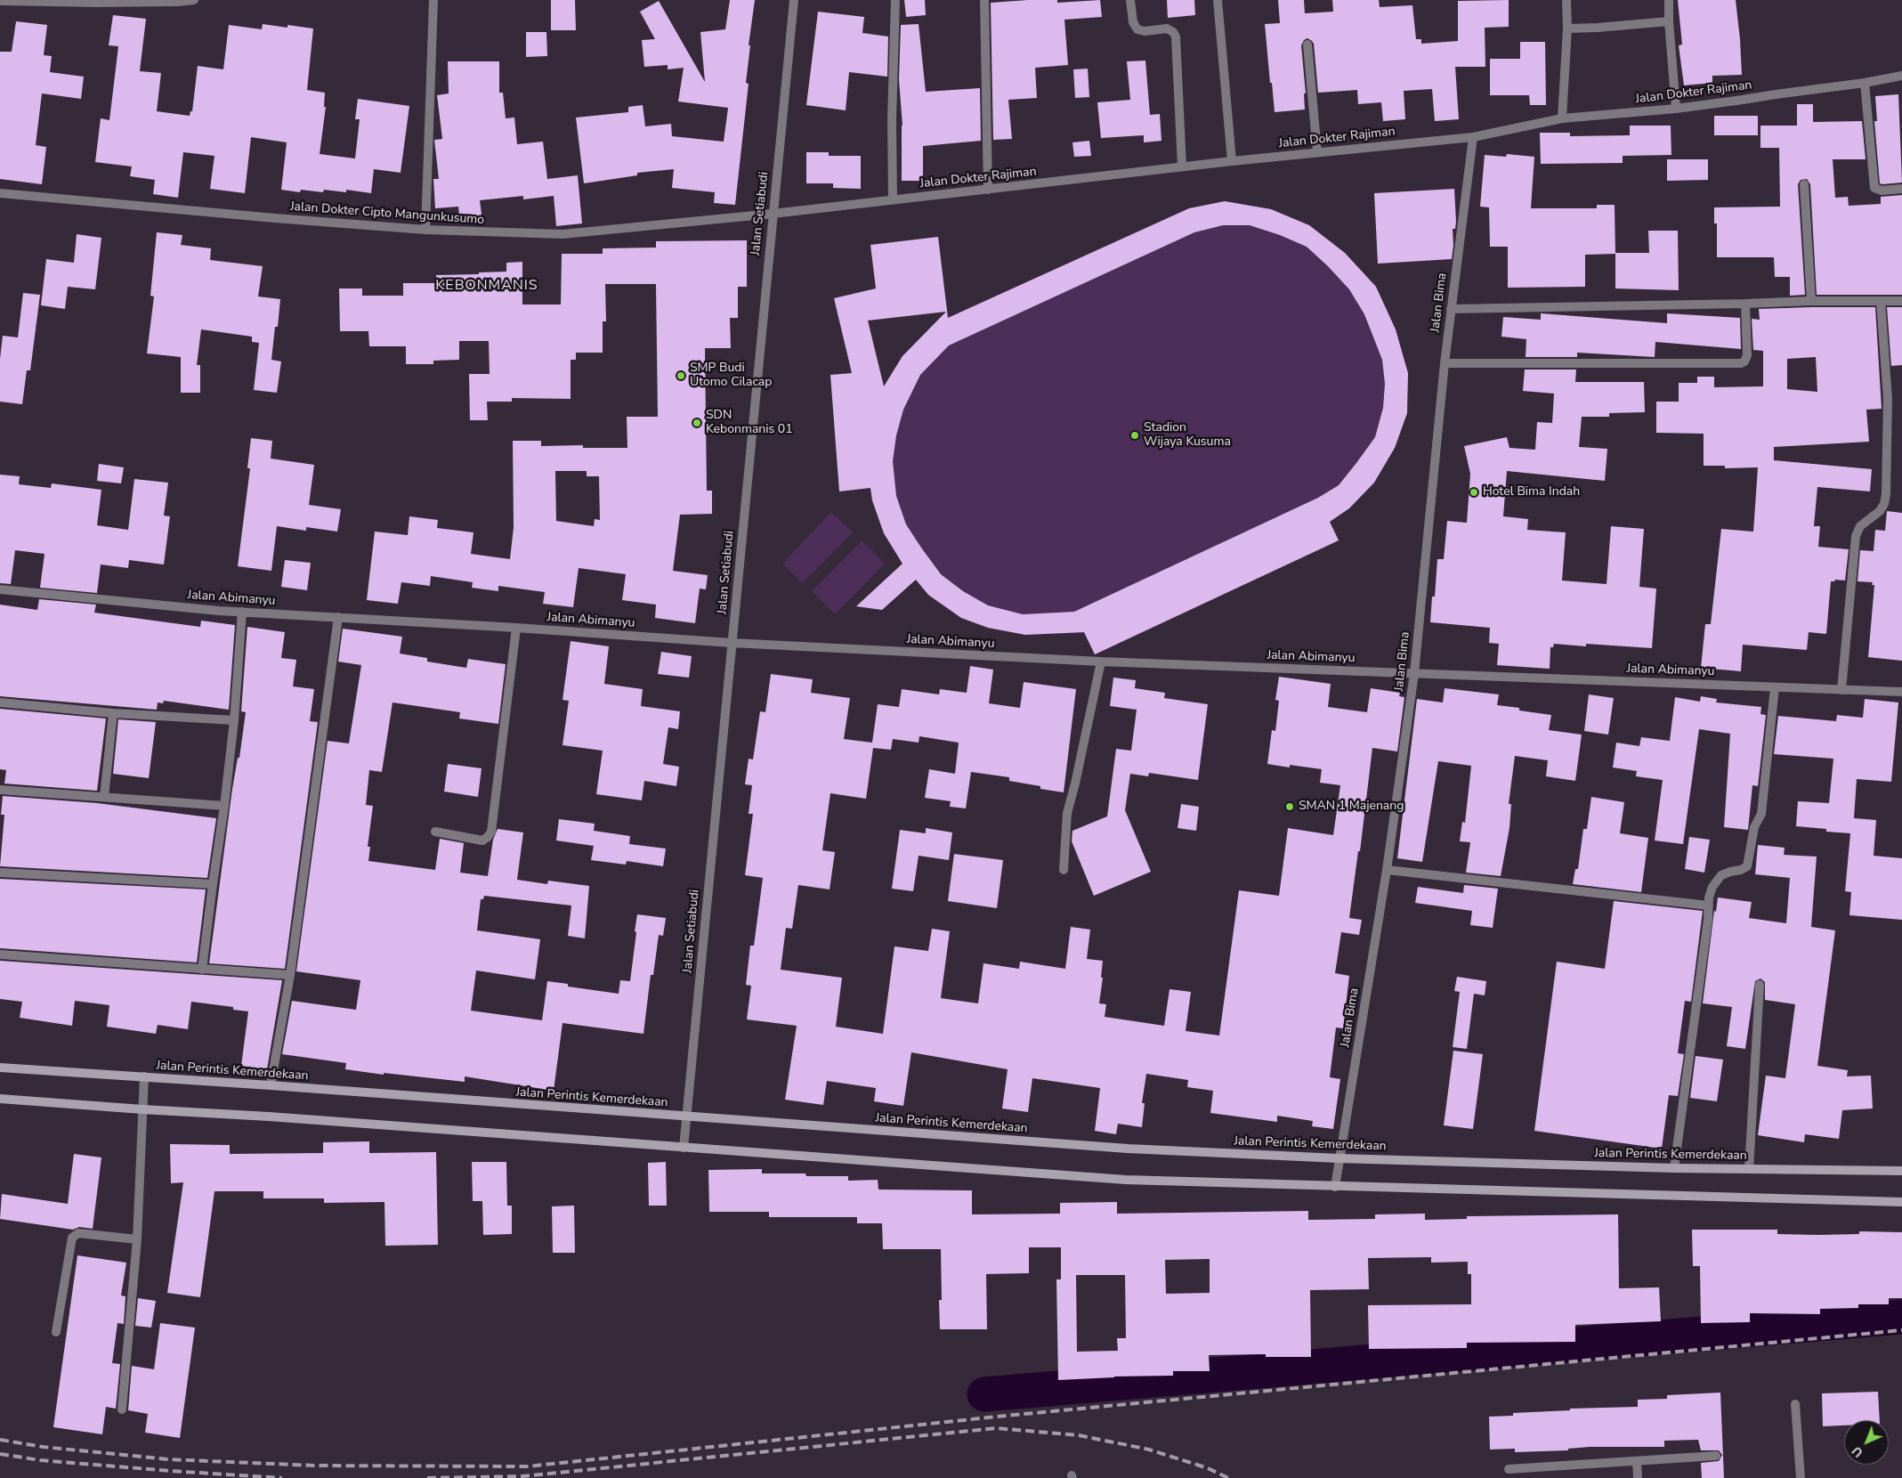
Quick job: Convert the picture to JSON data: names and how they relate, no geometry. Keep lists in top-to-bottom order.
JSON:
{
  "streets": {
    "main road": ["Jalan Perintis Kemerdekaan"],
    "street": [
      "Jalan Dokter Rajiman",
      "Jalan Dokter Cipto Mangunkusumo",
      "Jalan Setiabudi",
      "Jalan Bima",
      "Jalan Abimanyu"
    ]
  },
  "crossings": [
    ["Jalan Dokter Rajiman", "Jalan Dokter Cipto Mangunkusumo"],
    ["Jalan Dokter Rajiman", "Jalan Setiabudi"],
    ["Jalan Dokter Rajiman", "Jalan Bima"],
    ["Jalan Dokter Cipto Mangunkusumo", "Jalan Setiabudi"],
    ["Jalan Setiabudi", "Jalan Abimanyu"],
    ["Jalan Setiabudi", "Jalan Perintis Kemerdekaan"],
    ["Jalan Bima", "Jalan Abimanyu"],
    ["Jalan Bima", "Jalan Perintis Kemerdekaan"]
  ],
  "districts": ["KEBONMANIS"],
  "places": [
    "SMP Budi Utomo Cilacap",
    "SDN Kebonmanis 01",
    "Stadion Wijaya Kusuma",
    "Hotel Bima Indah",
    "SMAN 1 Majenang"
  ],
  "north": "bottom left"
}
